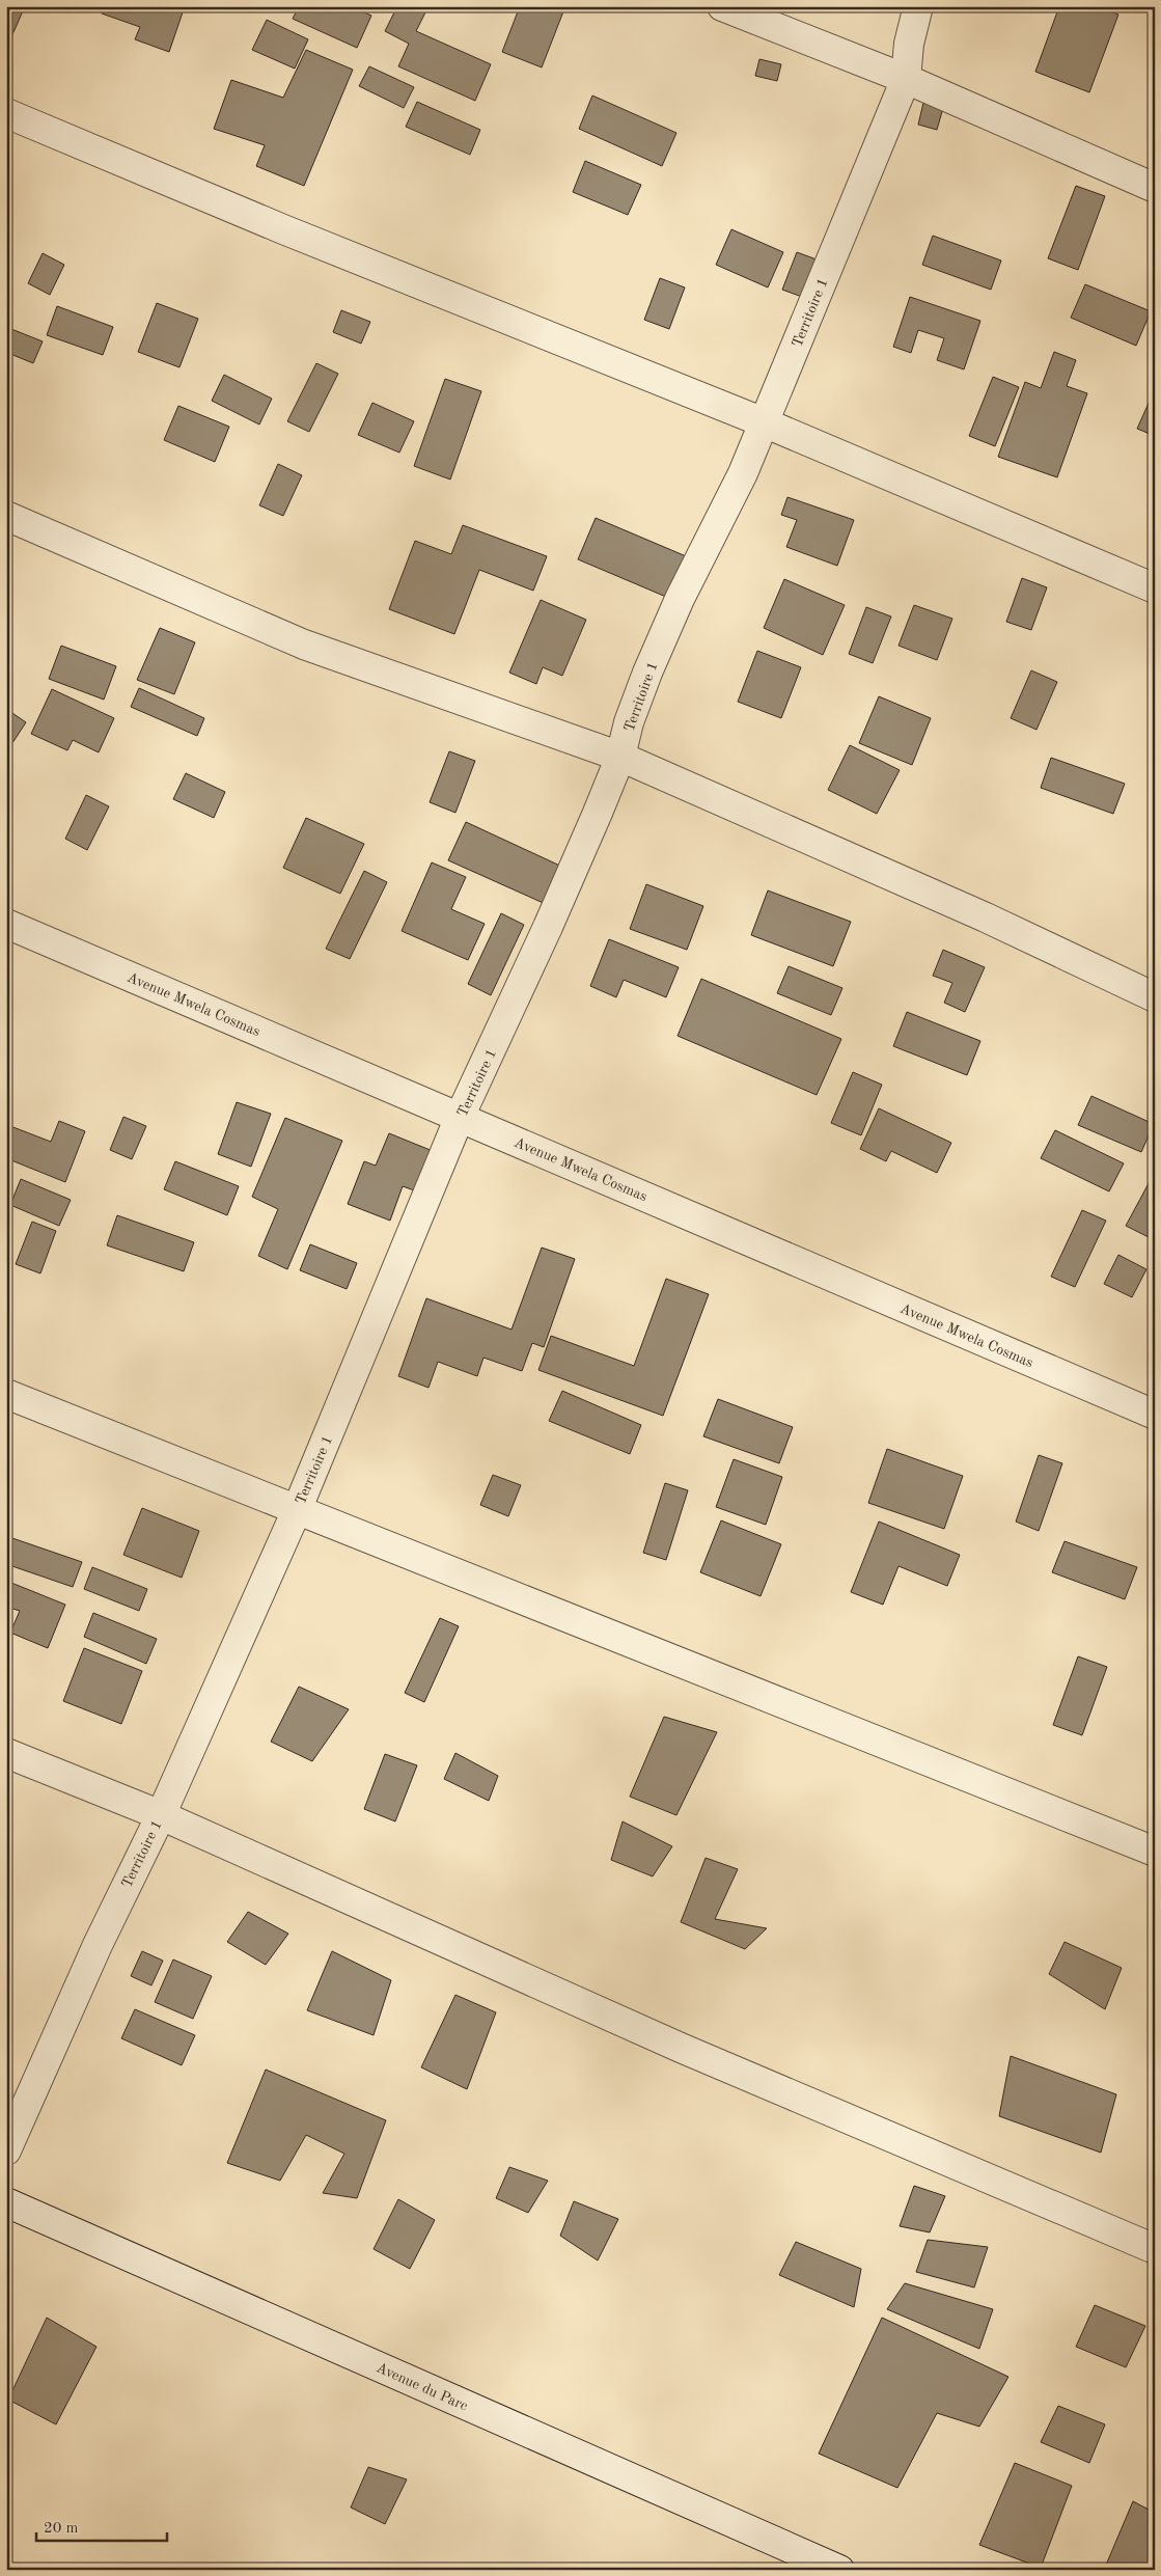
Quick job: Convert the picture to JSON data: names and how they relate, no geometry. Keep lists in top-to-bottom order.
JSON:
{
  "streets": {
    "street": ["Territoire 1", "Avenue Mwela Cosmas", "Avenue du Parc"]
  },
  "crossings": [
    ["Territoire 1", "Avenue Mwela Cosmas"]
  ],
  "scale_bar": "20 m"
}
